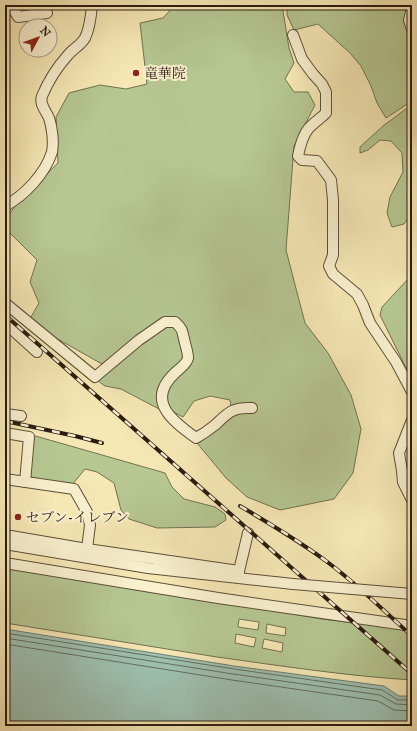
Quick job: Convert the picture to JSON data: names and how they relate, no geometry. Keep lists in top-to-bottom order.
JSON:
{
  "places": ["竜華院", "セブン-イレブン"],
  "north": "top right"
}
